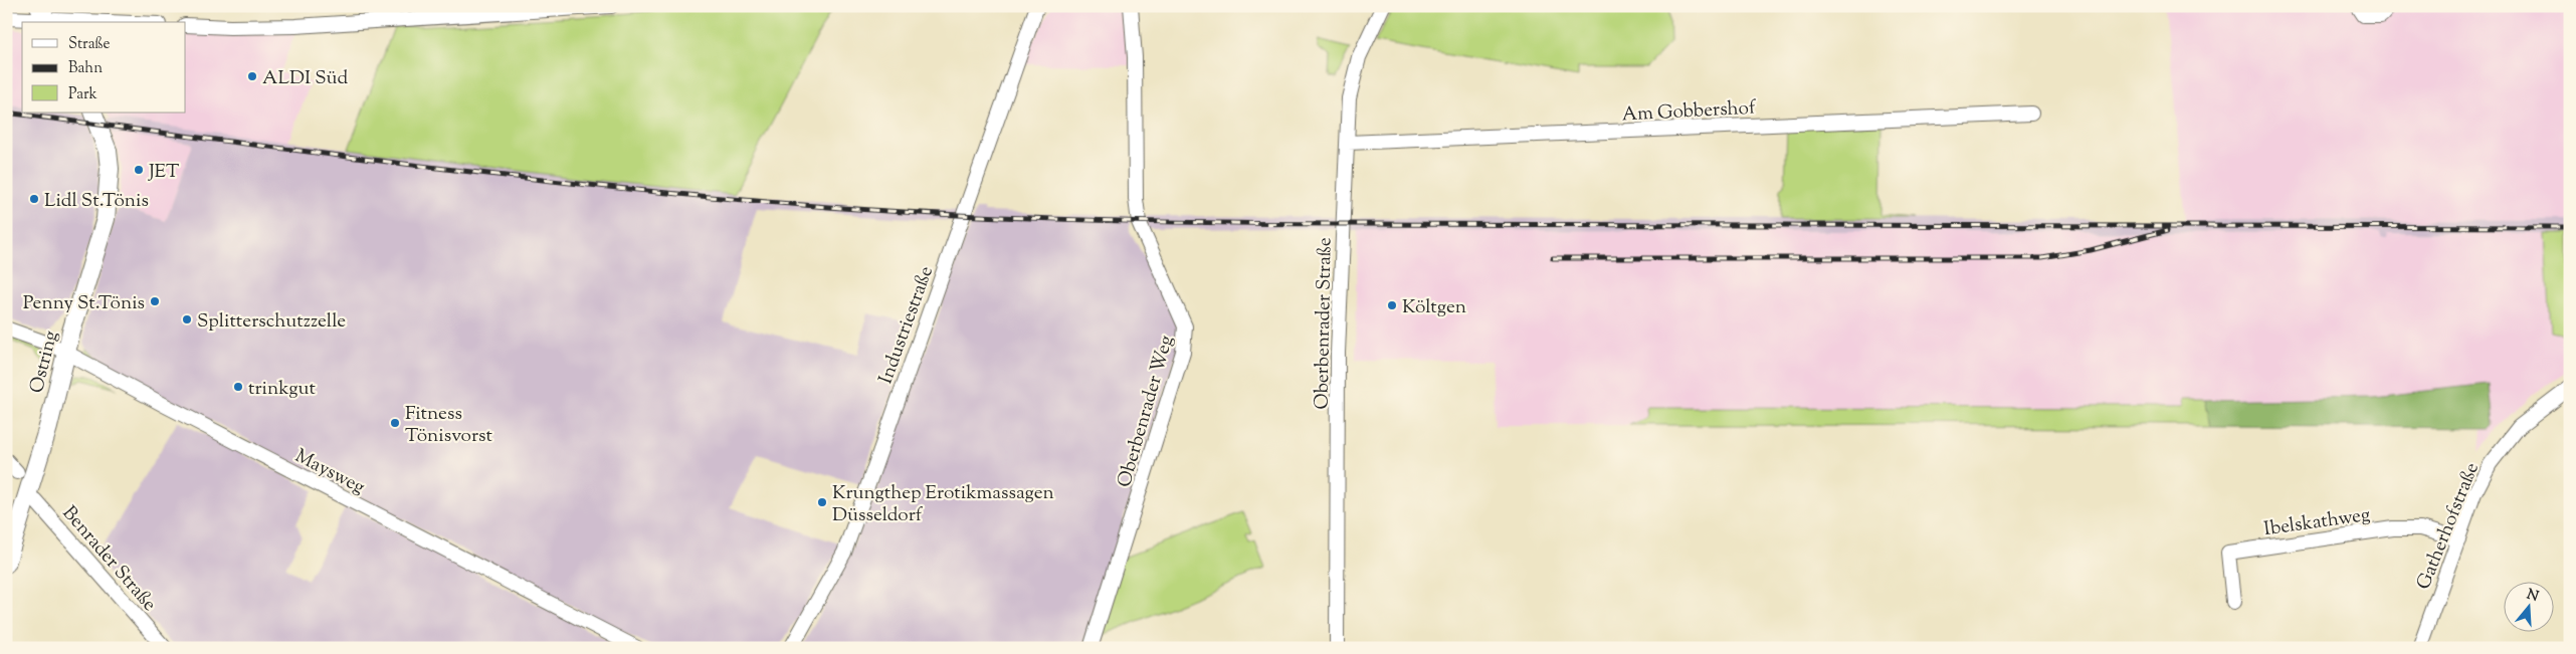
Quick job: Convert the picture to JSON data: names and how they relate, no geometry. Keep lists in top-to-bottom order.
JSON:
{
  "streets": {
    "main road": ["Ostring"],
    "street": [
      "Am Gobbershof",
      "Oberbenrader Straße",
      "Industriestraße",
      "Oberbenrader Weg",
      "Maysweg",
      "Ibelskathweg",
      "Gatherhofstraße",
      "Benrader Straße"
    ]
  },
  "crossings": [
    ["Am Gobbershof", "Oberbenrader Straße"],
    ["Ostring", "Maysweg"],
    ["Ostring", "Benrader Straße"],
    ["Ibelskathweg", "Gatherhofstraße"]
  ],
  "places": [
    "ALDI Süd",
    "JET",
    "Lidl St.Tönis",
    "Penny St.Tönis",
    "Költgen",
    "Splitterschutzzelle",
    "trinkgut",
    "Fitness Tönisvorst",
    "Krungthep Erotikmassagen Düsseldorf"
  ],
  "legend": ["Straße", "Bahn", "Park"],
  "north": "top"
}
